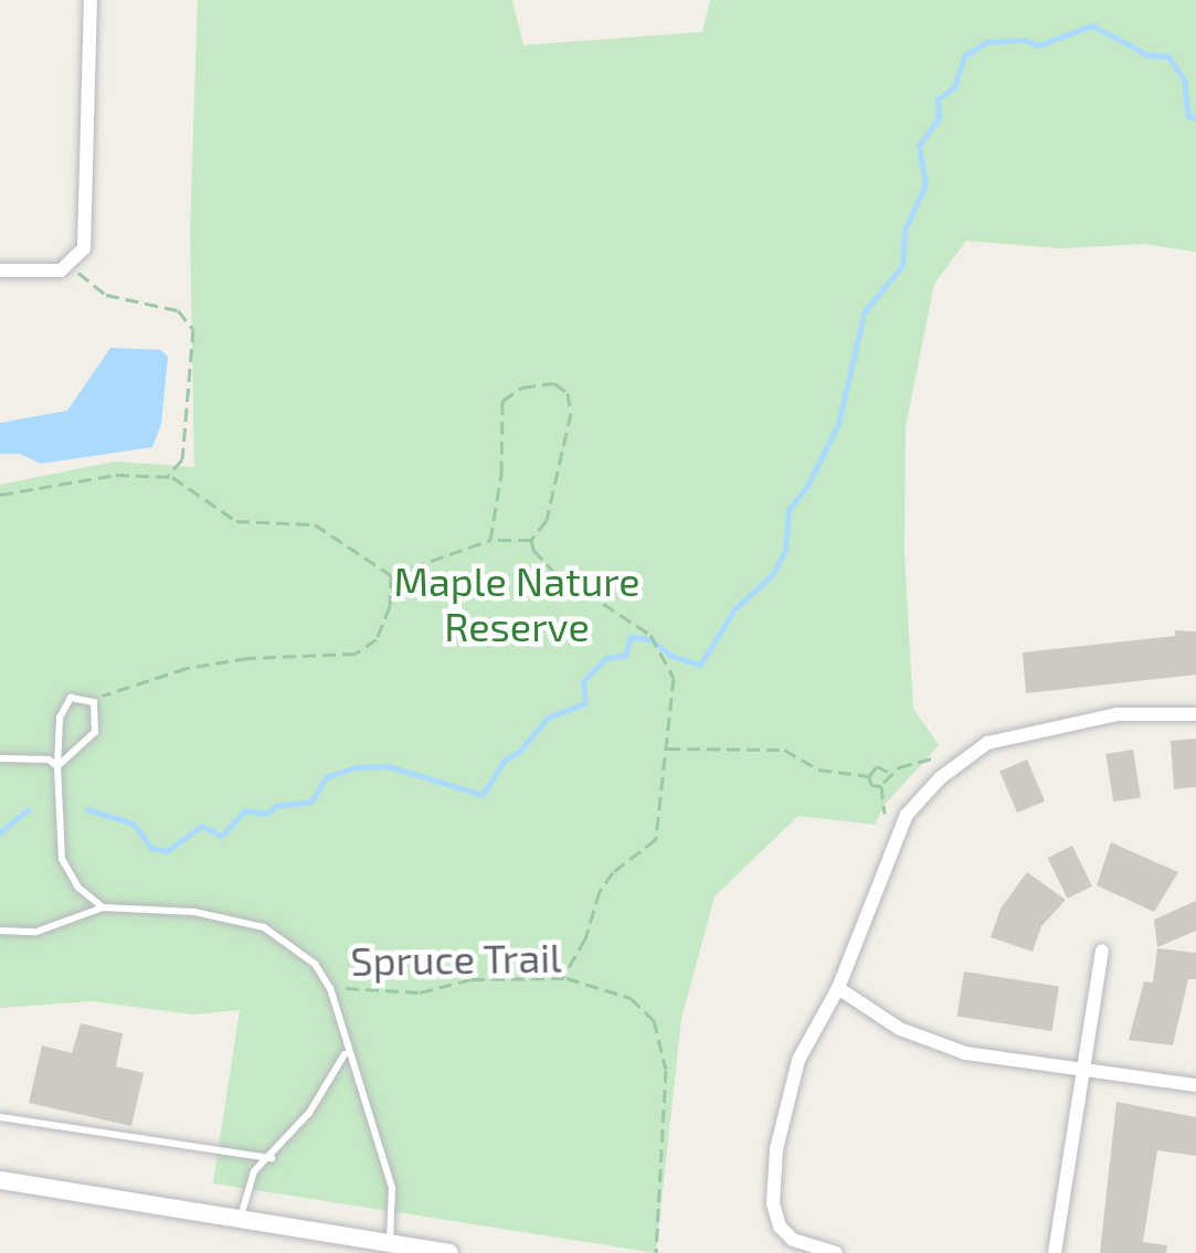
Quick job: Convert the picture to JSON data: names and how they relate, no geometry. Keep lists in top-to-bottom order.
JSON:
{
  "streets": {
    "path": ["Spruce Trail"]
  },
  "parks": ["Maple Nature Reserve"]
}
